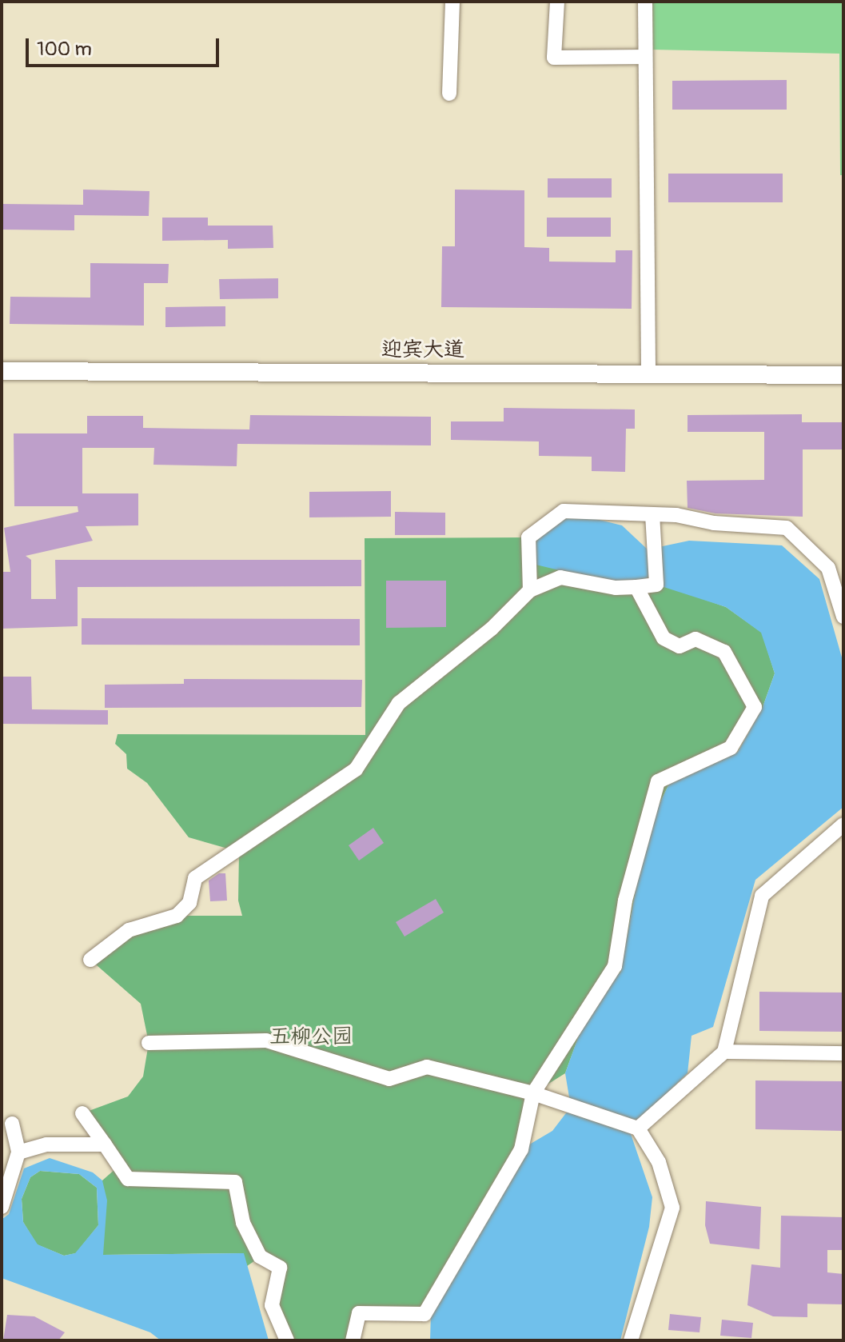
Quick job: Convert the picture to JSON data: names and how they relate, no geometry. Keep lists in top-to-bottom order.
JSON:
{
  "streets": {
    "main road": ["迎宾大道"]
  },
  "parks": ["五柳公园"],
  "scale_bar": "100 m"
}
